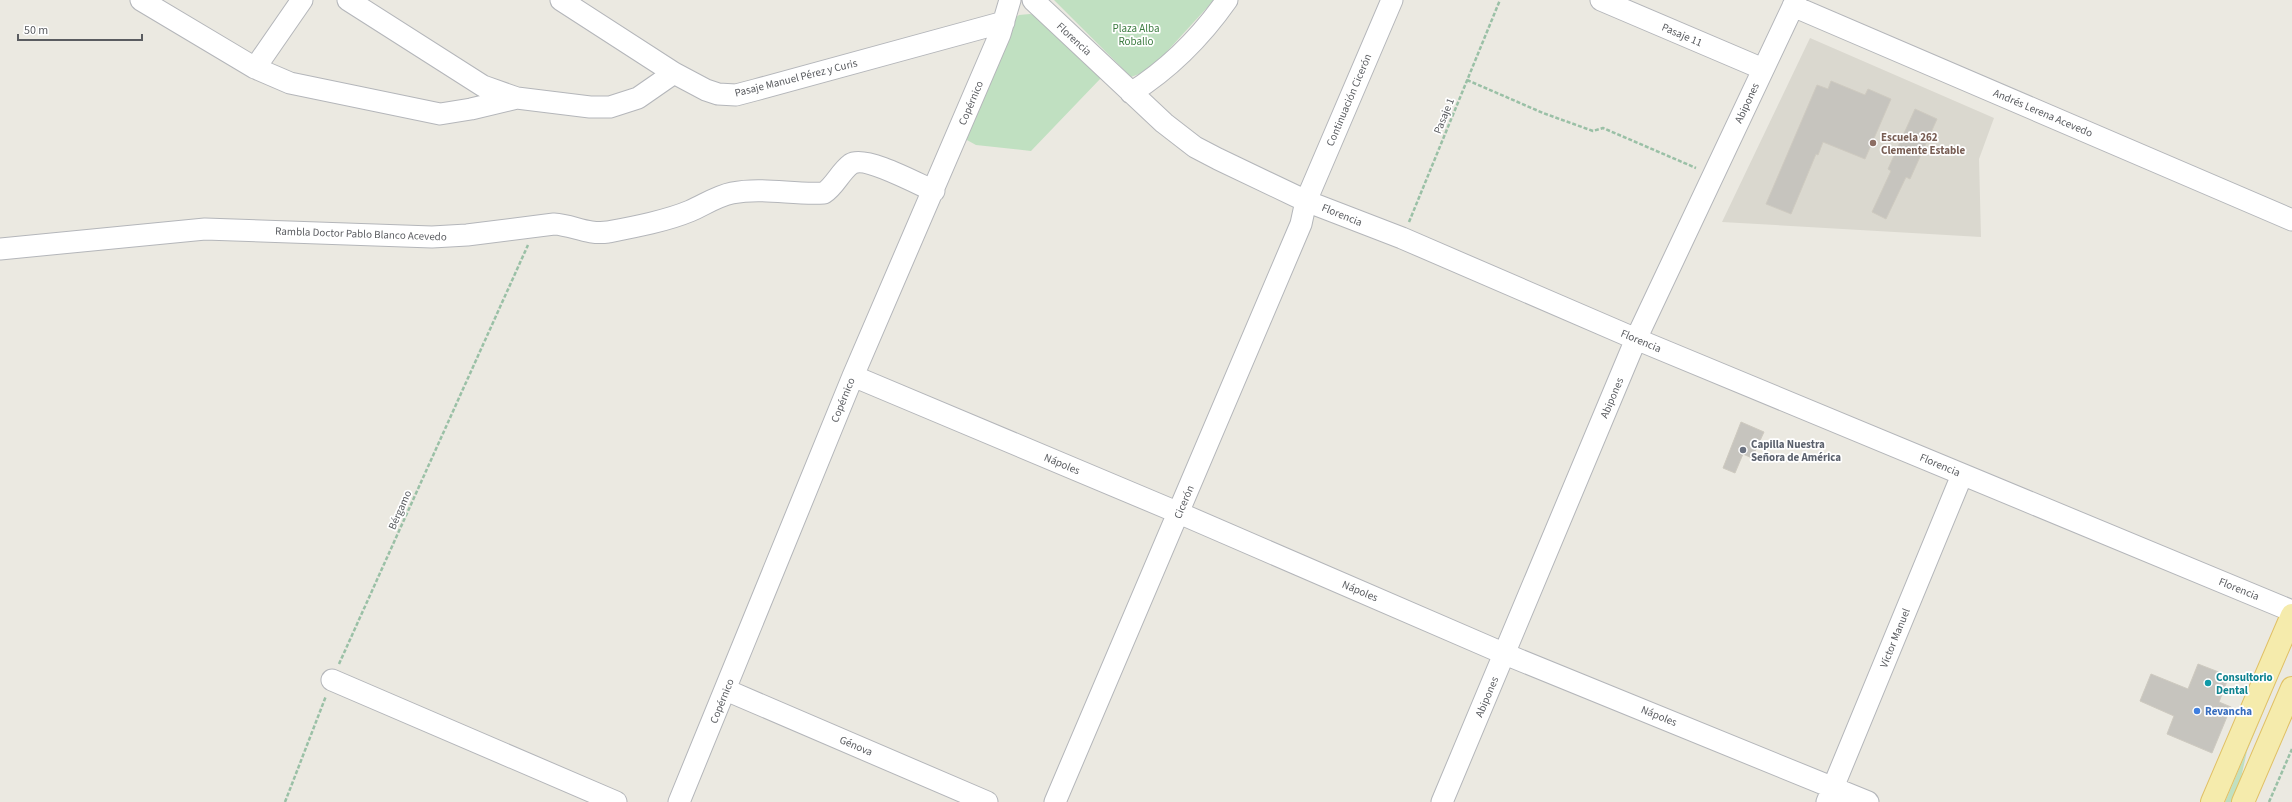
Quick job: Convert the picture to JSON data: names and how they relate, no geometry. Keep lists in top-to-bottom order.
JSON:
{
  "streets": {
    "street": [
      "Pasaje 11",
      "Florencia",
      "Pasaje Manuel Pérez y Curis",
      "Continuación Cicerón",
      "Copérnico",
      "Abipones",
      "Andrés Lerena Acevedo",
      "Rambla Doctor Pablo Blanco Acevedo",
      "Nápoles",
      "Cicerón",
      "Víctor Manuel",
      "Génova"
    ],
    "path": ["Pasaje 1", "Bérgamo"]
  },
  "crossings": [
    ["Pasaje 11", "Abipones"],
    ["Florencia", "Continuación Cicerón"],
    ["Florencia", "Abipones"],
    ["Florencia", "Pasaje 1"],
    ["Florencia", "Cicerón"],
    ["Florencia", "Víctor Manuel"],
    ["Pasaje Manuel Pérez y Curis", "Copérnico"],
    ["Continuación Cicerón", "Cicerón"],
    ["Copérnico", "Rambla Doctor Pablo Blanco Acevedo"],
    ["Copérnico", "Nápoles"],
    ["Copérnico", "Génova"],
    ["Abipones", "Andrés Lerena Acevedo"],
    ["Abipones", "Nápoles"],
    ["Rambla Doctor Pablo Blanco Acevedo", "Bérgamo"],
    ["Nápoles", "Cicerón"],
    ["Nápoles", "Víctor Manuel"]
  ],
  "parks": ["Plaza Alba Roballo"],
  "places": [
    "Escuela 262 Clemente Estable",
    "Capilla Nuestra Señora de América",
    "Consultorio Dental",
    "Revancha"
  ],
  "scale_bar": "50 m"
}
